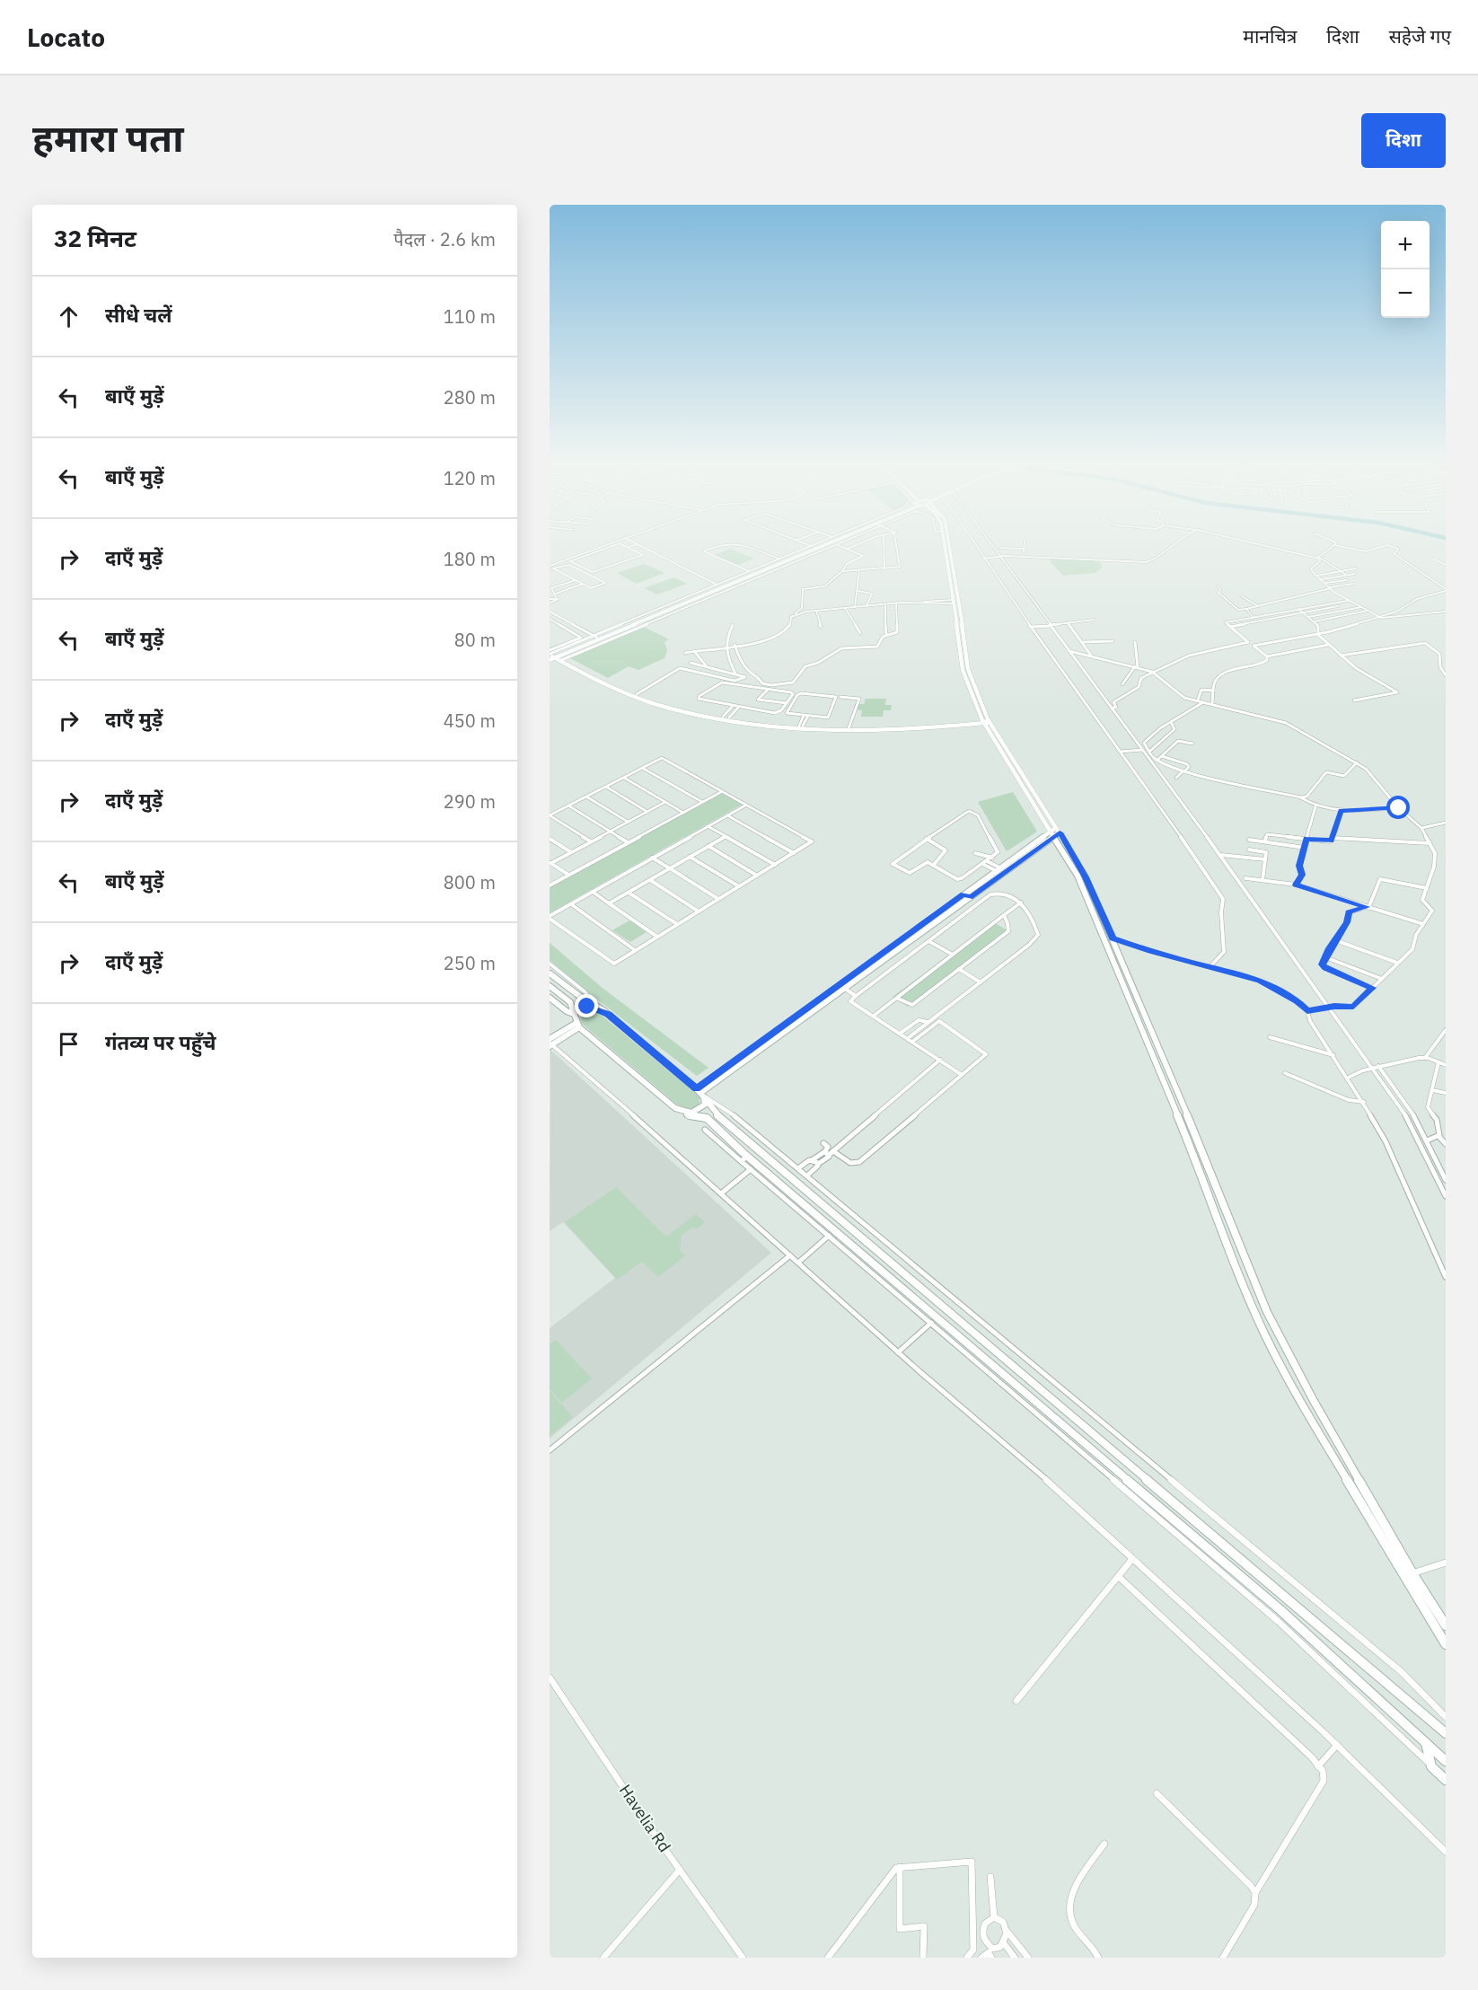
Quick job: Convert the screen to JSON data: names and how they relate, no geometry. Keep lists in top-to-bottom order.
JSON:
{
  "streets": {
    "street": ["Havelia Rd"]
  },
  "page": {
    "header": "Locato",
    "nav": ["मानचित्र", "दिशा", "सहेजे गए"],
    "title": "हमारा पता",
    "buttons": "दिशा",
    "heading": ["32 मिनट", "पैदल · 2.6 km"],
    "map_buttons": ["+", "−"],
    "list": [
      ["सीधे चलें", "110 m"],
      ["बाएँ मुड़ें", "280 m"],
      ["बाएँ मुड़ें", "120 m"],
      ["दाएँ मुड़ें", "180 m"],
      ["बाएँ मुड़ें", "80 m"],
      ["दाएँ मुड़ें", "450 m"],
      ["दाएँ मुड़ें", "290 m"],
      ["बाएँ मुड़ें", "800 m"],
      ["दाएँ मुड़ें", "250 m"],
      "गंतव्य पर पहुँचे"
    ]
  }
}
